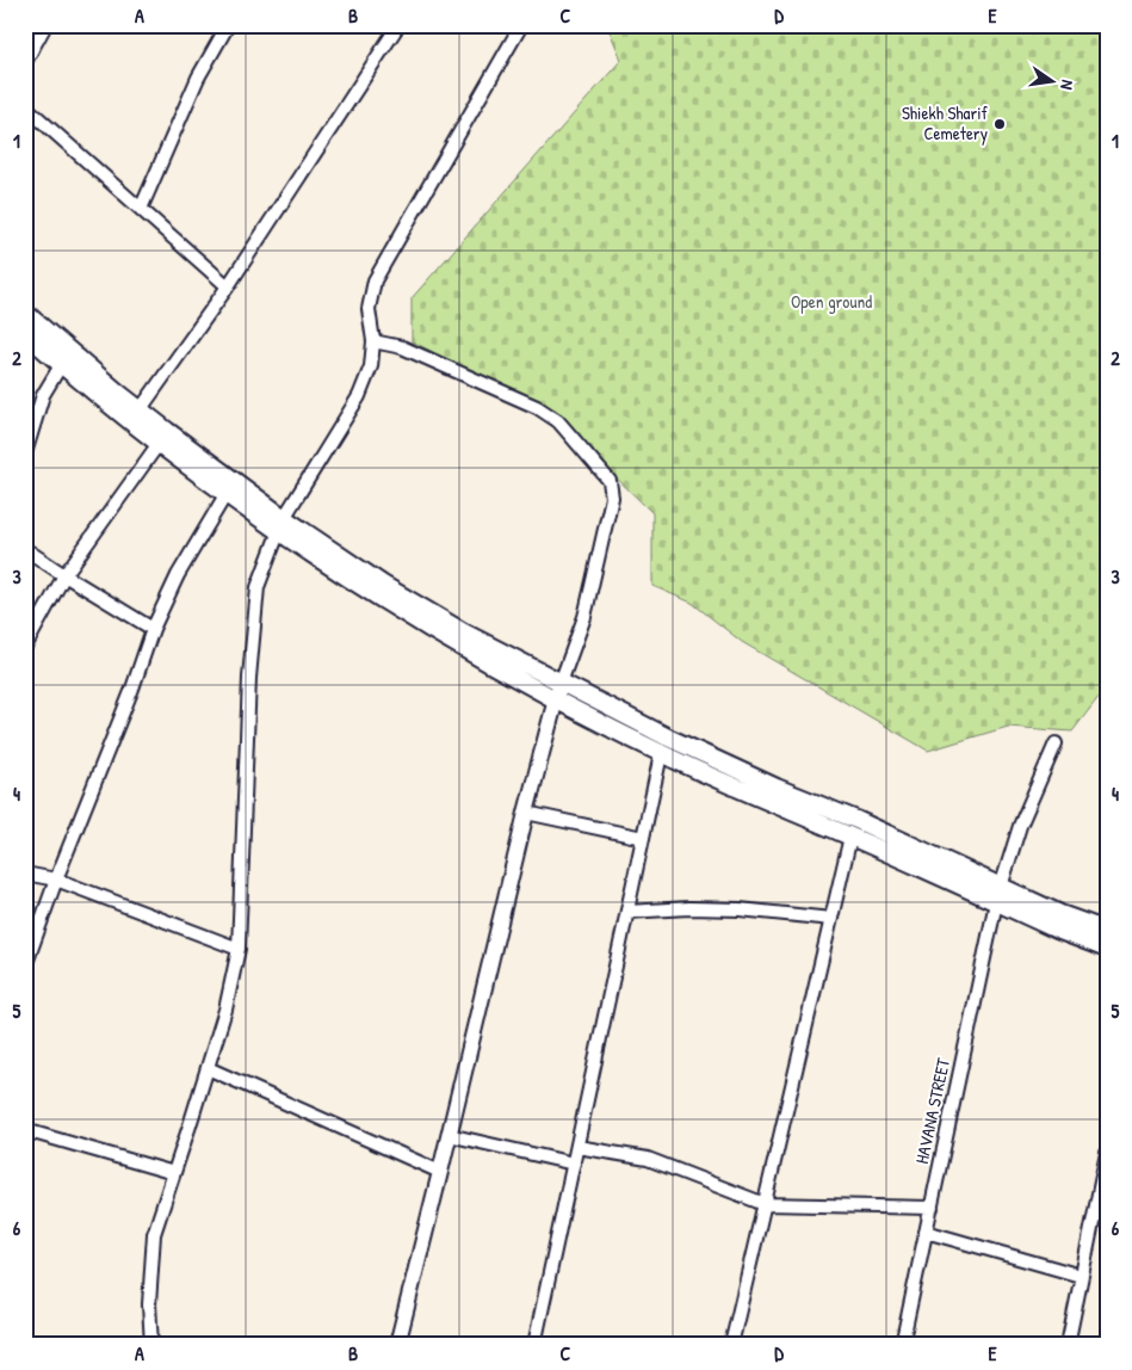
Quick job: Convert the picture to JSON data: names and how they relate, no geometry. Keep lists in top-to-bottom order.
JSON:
{
  "streets": {
    "street": ["HAVANA STREET"]
  },
  "parks": ["Open ground"],
  "places": ["Shiekh Sharif Cemetery"],
  "north": "right",
  "grid": {
    "columns": [
      "A",
      "B",
      "C",
      "D",
      "E"
    ],
    "rows": [
      "1",
      "2",
      "3",
      "4",
      "5",
      "6"
    ]
  }
}
